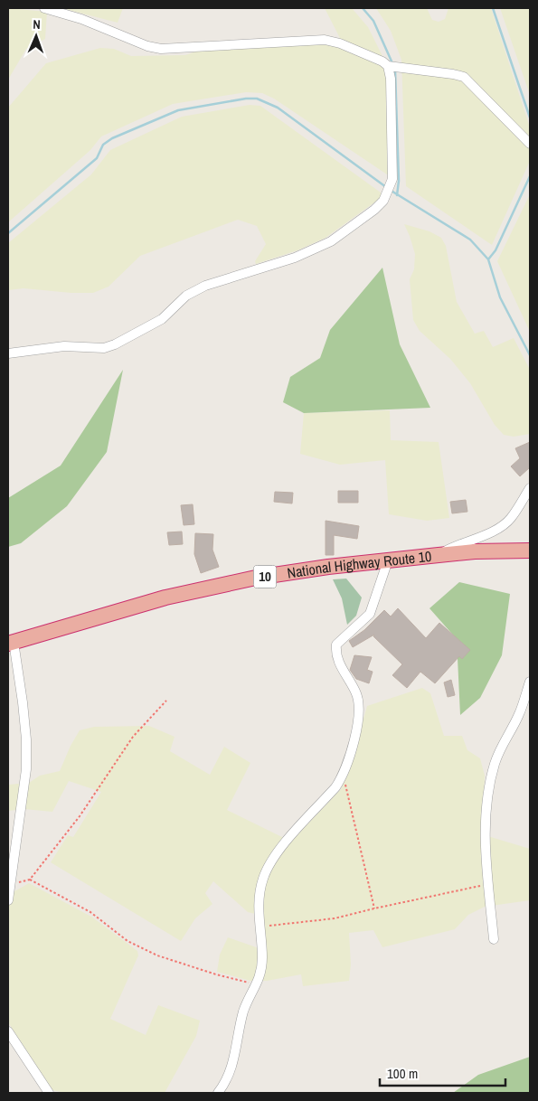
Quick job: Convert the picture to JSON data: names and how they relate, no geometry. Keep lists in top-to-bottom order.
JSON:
{
  "streets": {
    "highway": ["National Highway Route 10", "10"]
  },
  "scale_bar": "100 m",
  "north": "top"
}
